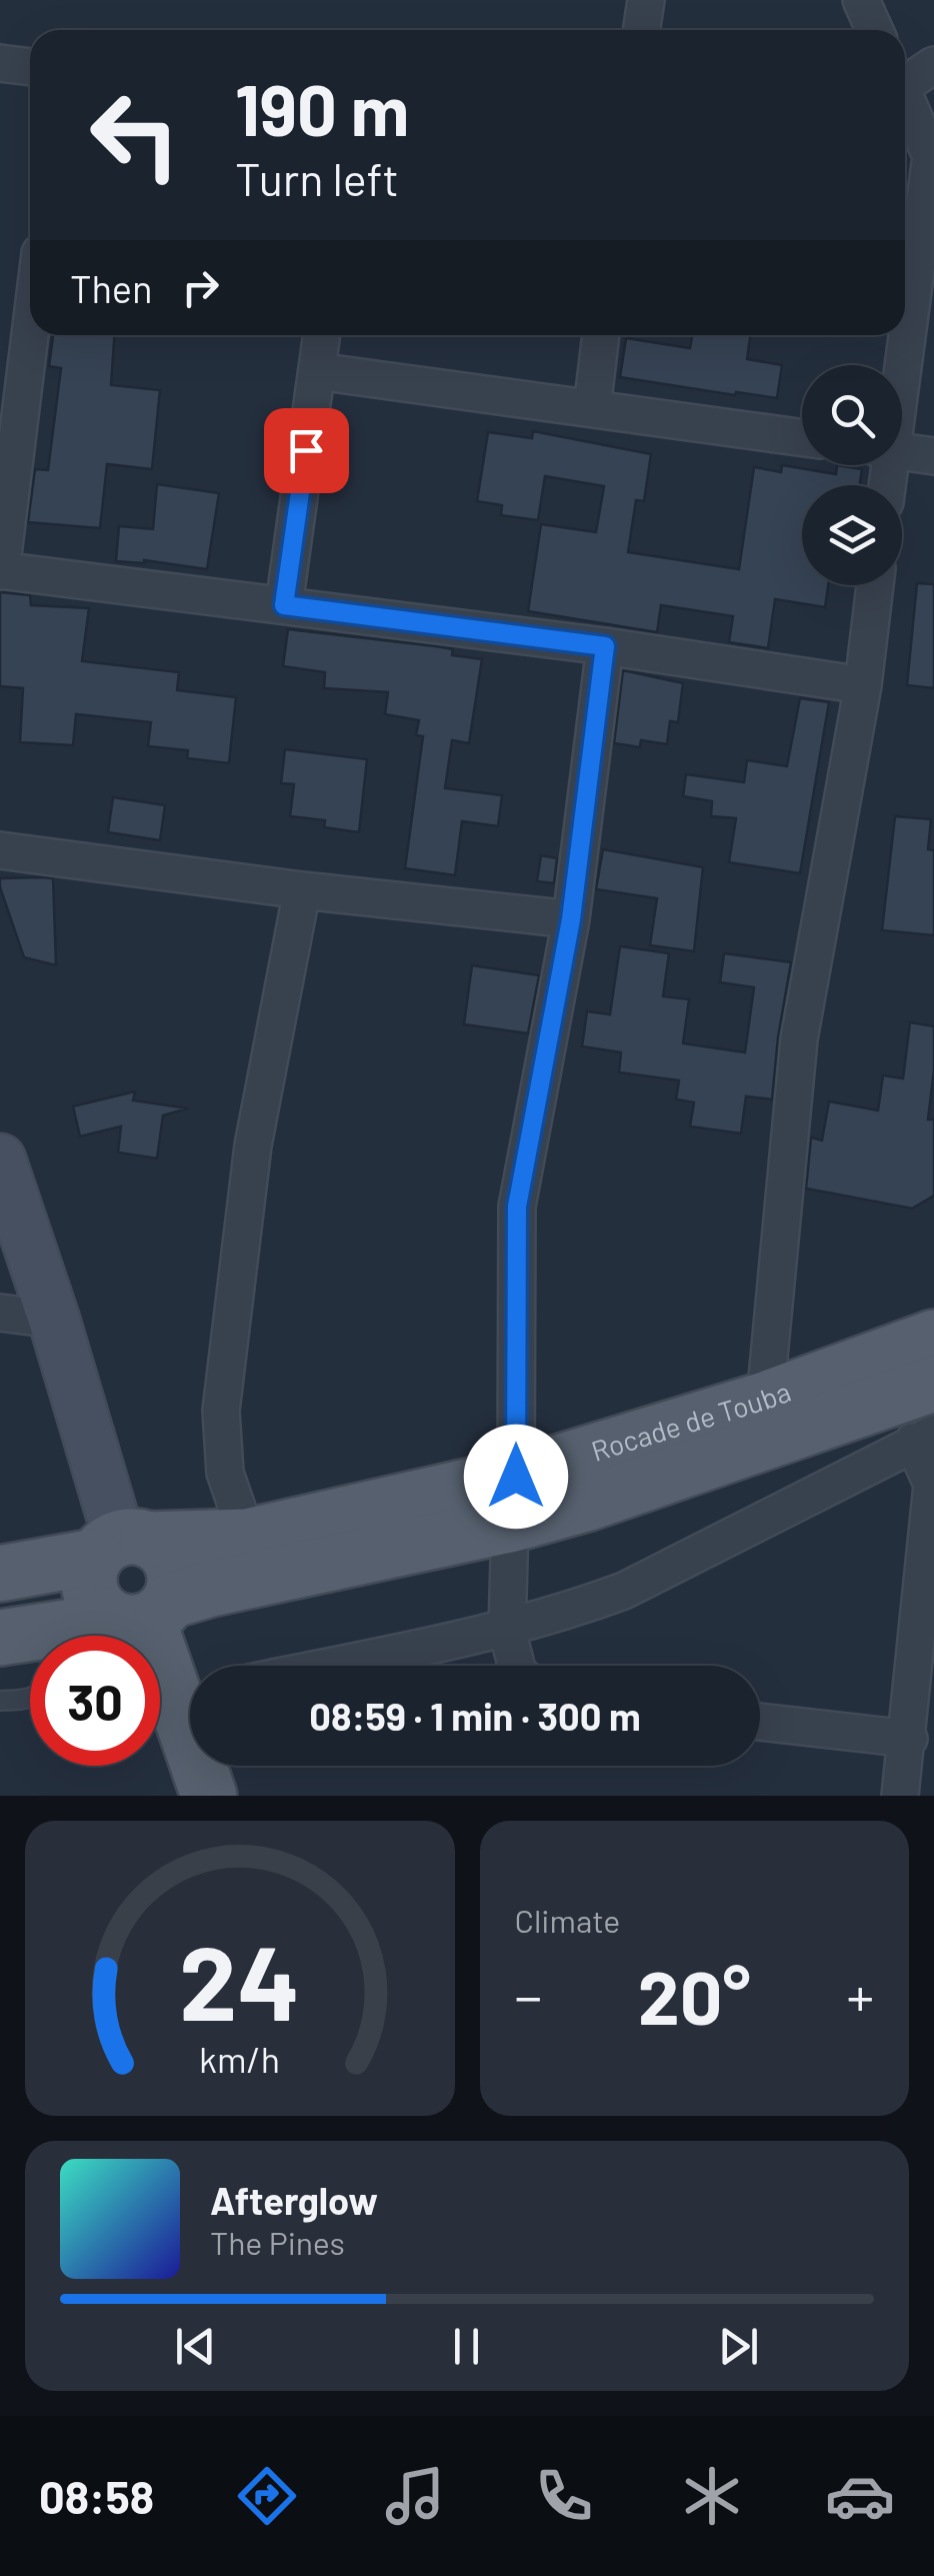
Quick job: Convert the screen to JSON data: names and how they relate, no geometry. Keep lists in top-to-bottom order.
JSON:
{
  "streets": {
    "main road": ["Rocade de Touba"]
  },
  "page": {
    "turn": ["190 m", "Turn left"],
    "then": "Then",
    "limit": "30",
    "trip": "08:59 · 1 min · 300 m",
    "tile": "Climate",
    "heat": ["−", "20°", "+"],
    "song": ["Afterglow", "The Pines"],
    "tabs": "08:58",
    "gauge": ["24", "km/h"]
  }
}
